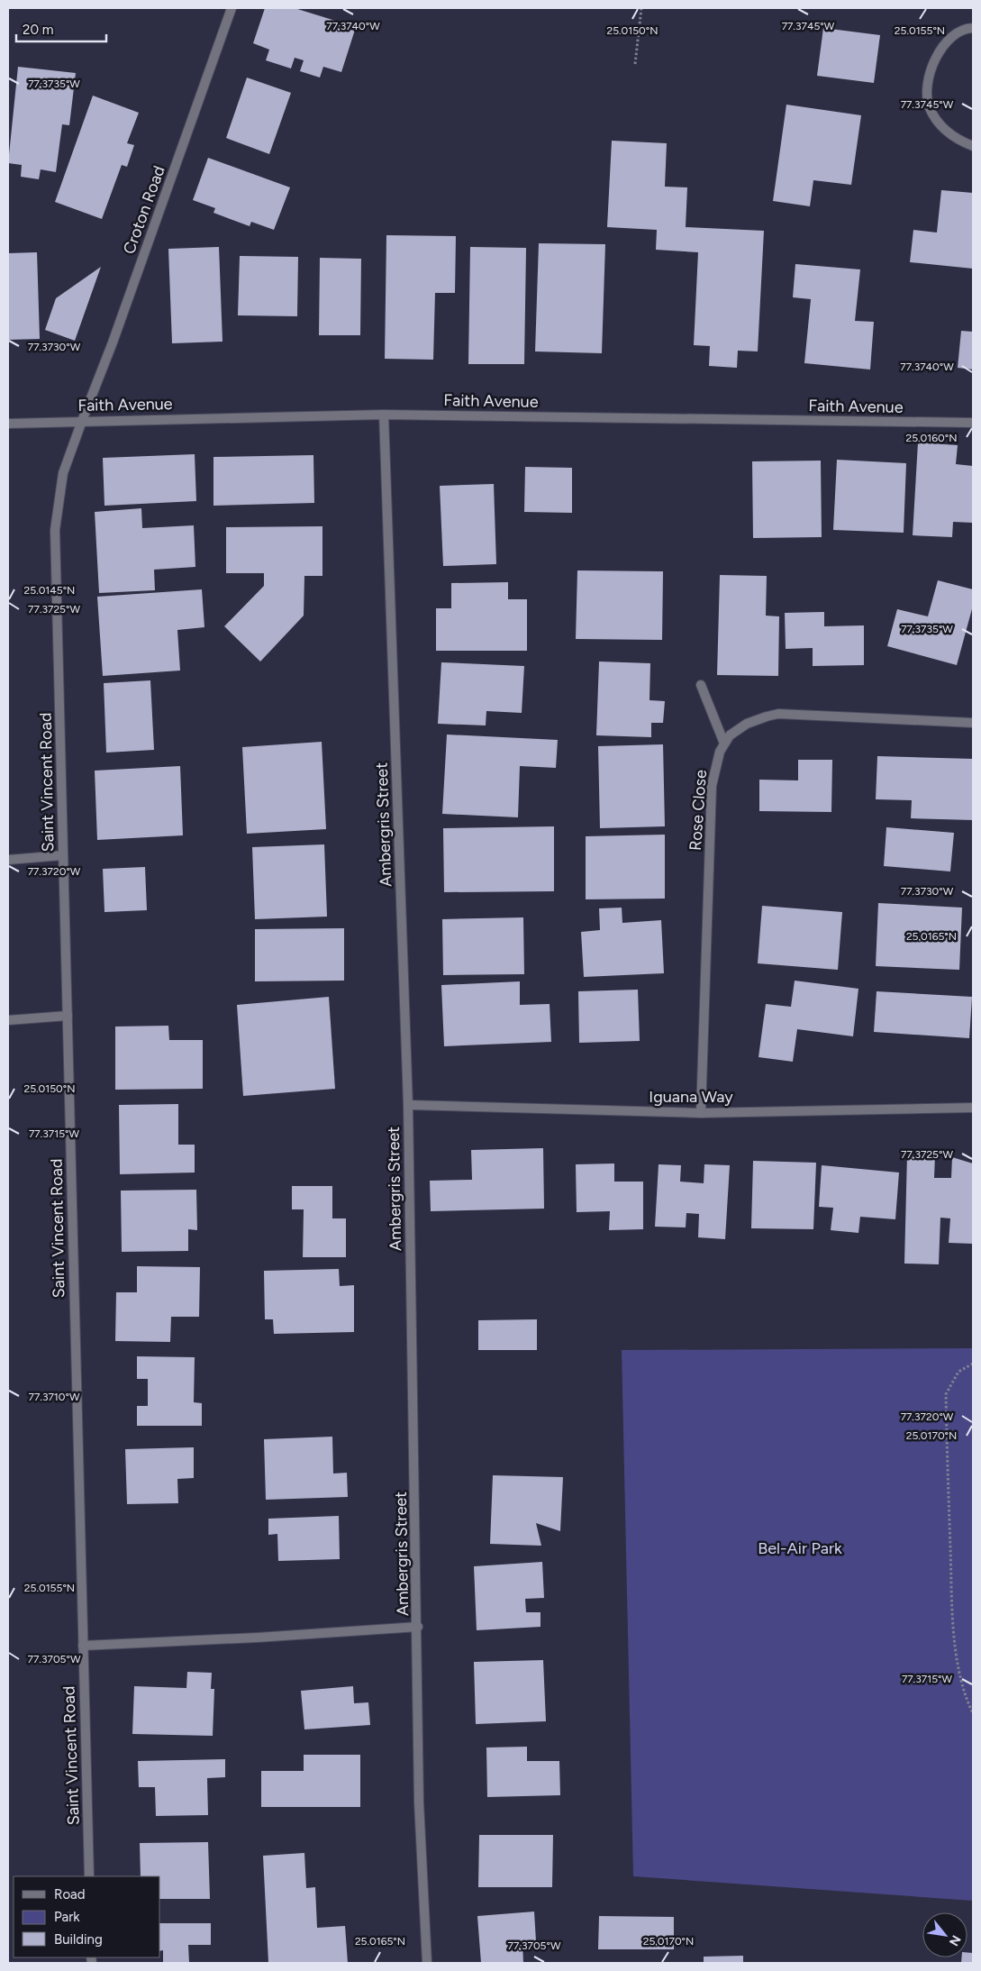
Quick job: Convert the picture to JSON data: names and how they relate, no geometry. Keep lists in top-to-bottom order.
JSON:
{
  "streets": {
    "street": [
      "Croton Road",
      "Faith Avenue",
      "Saint Vincent Road",
      "Rose Close",
      "Ambergris Street",
      "Iguana Way"
    ]
  },
  "crossings": [
    ["Croton Road", "Faith Avenue"],
    ["Croton Road", "Saint Vincent Road"],
    ["Faith Avenue", "Saint Vincent Road"],
    ["Faith Avenue", "Ambergris Street"],
    ["Rose Close", "Iguana Way"],
    ["Ambergris Street", "Iguana Way"]
  ],
  "parks": ["Bel-Air Park"],
  "legend": ["Road", "Park", "Building"],
  "scale_bar": "20 m",
  "north": "bottom right",
  "coordinates": [
    "77.3745°W",
    "77.3740°W",
    "25.0150°N",
    "25.0155°N",
    "77.3735°W",
    "77.3730°W",
    "25.0160°N",
    "25.0145°N",
    "77.3725°W",
    "77.3720°W",
    "25.0165°N",
    "77.3715°W",
    "77.3710°W",
    "25.0170°N",
    "77.3705°W"
  ]
}
